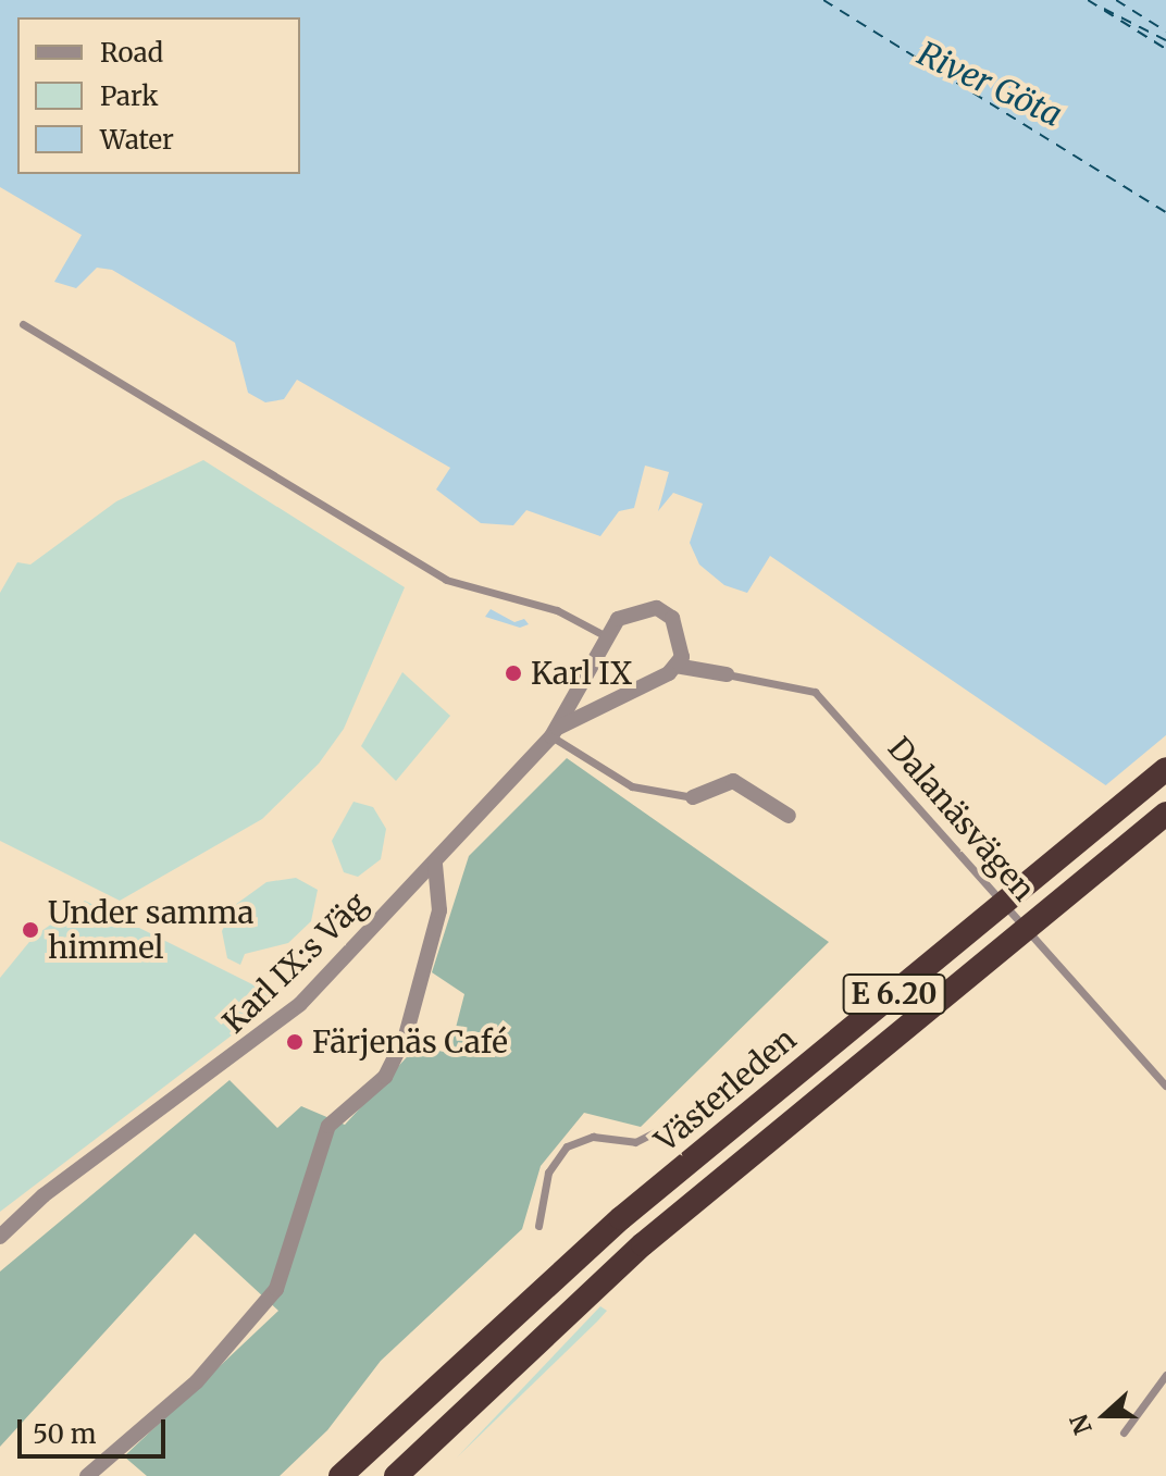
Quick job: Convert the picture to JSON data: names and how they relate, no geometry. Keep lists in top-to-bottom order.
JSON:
{
  "streets": {
    "highway": ["E 6.20", "Västerleden"],
    "street": ["Dalanäsvägen", "Karl IX:s Väg"]
  },
  "crossings": [
    ["Dalanäsvägen", "Karl IX:s Väg"]
  ],
  "water": ["River Göta"],
  "places": ["Karl IX", "Under samma himmel", "Färjenäs Café"],
  "legend": ["Road", "Park", "Water"],
  "scale_bar": "50 m",
  "north": "left"
}
